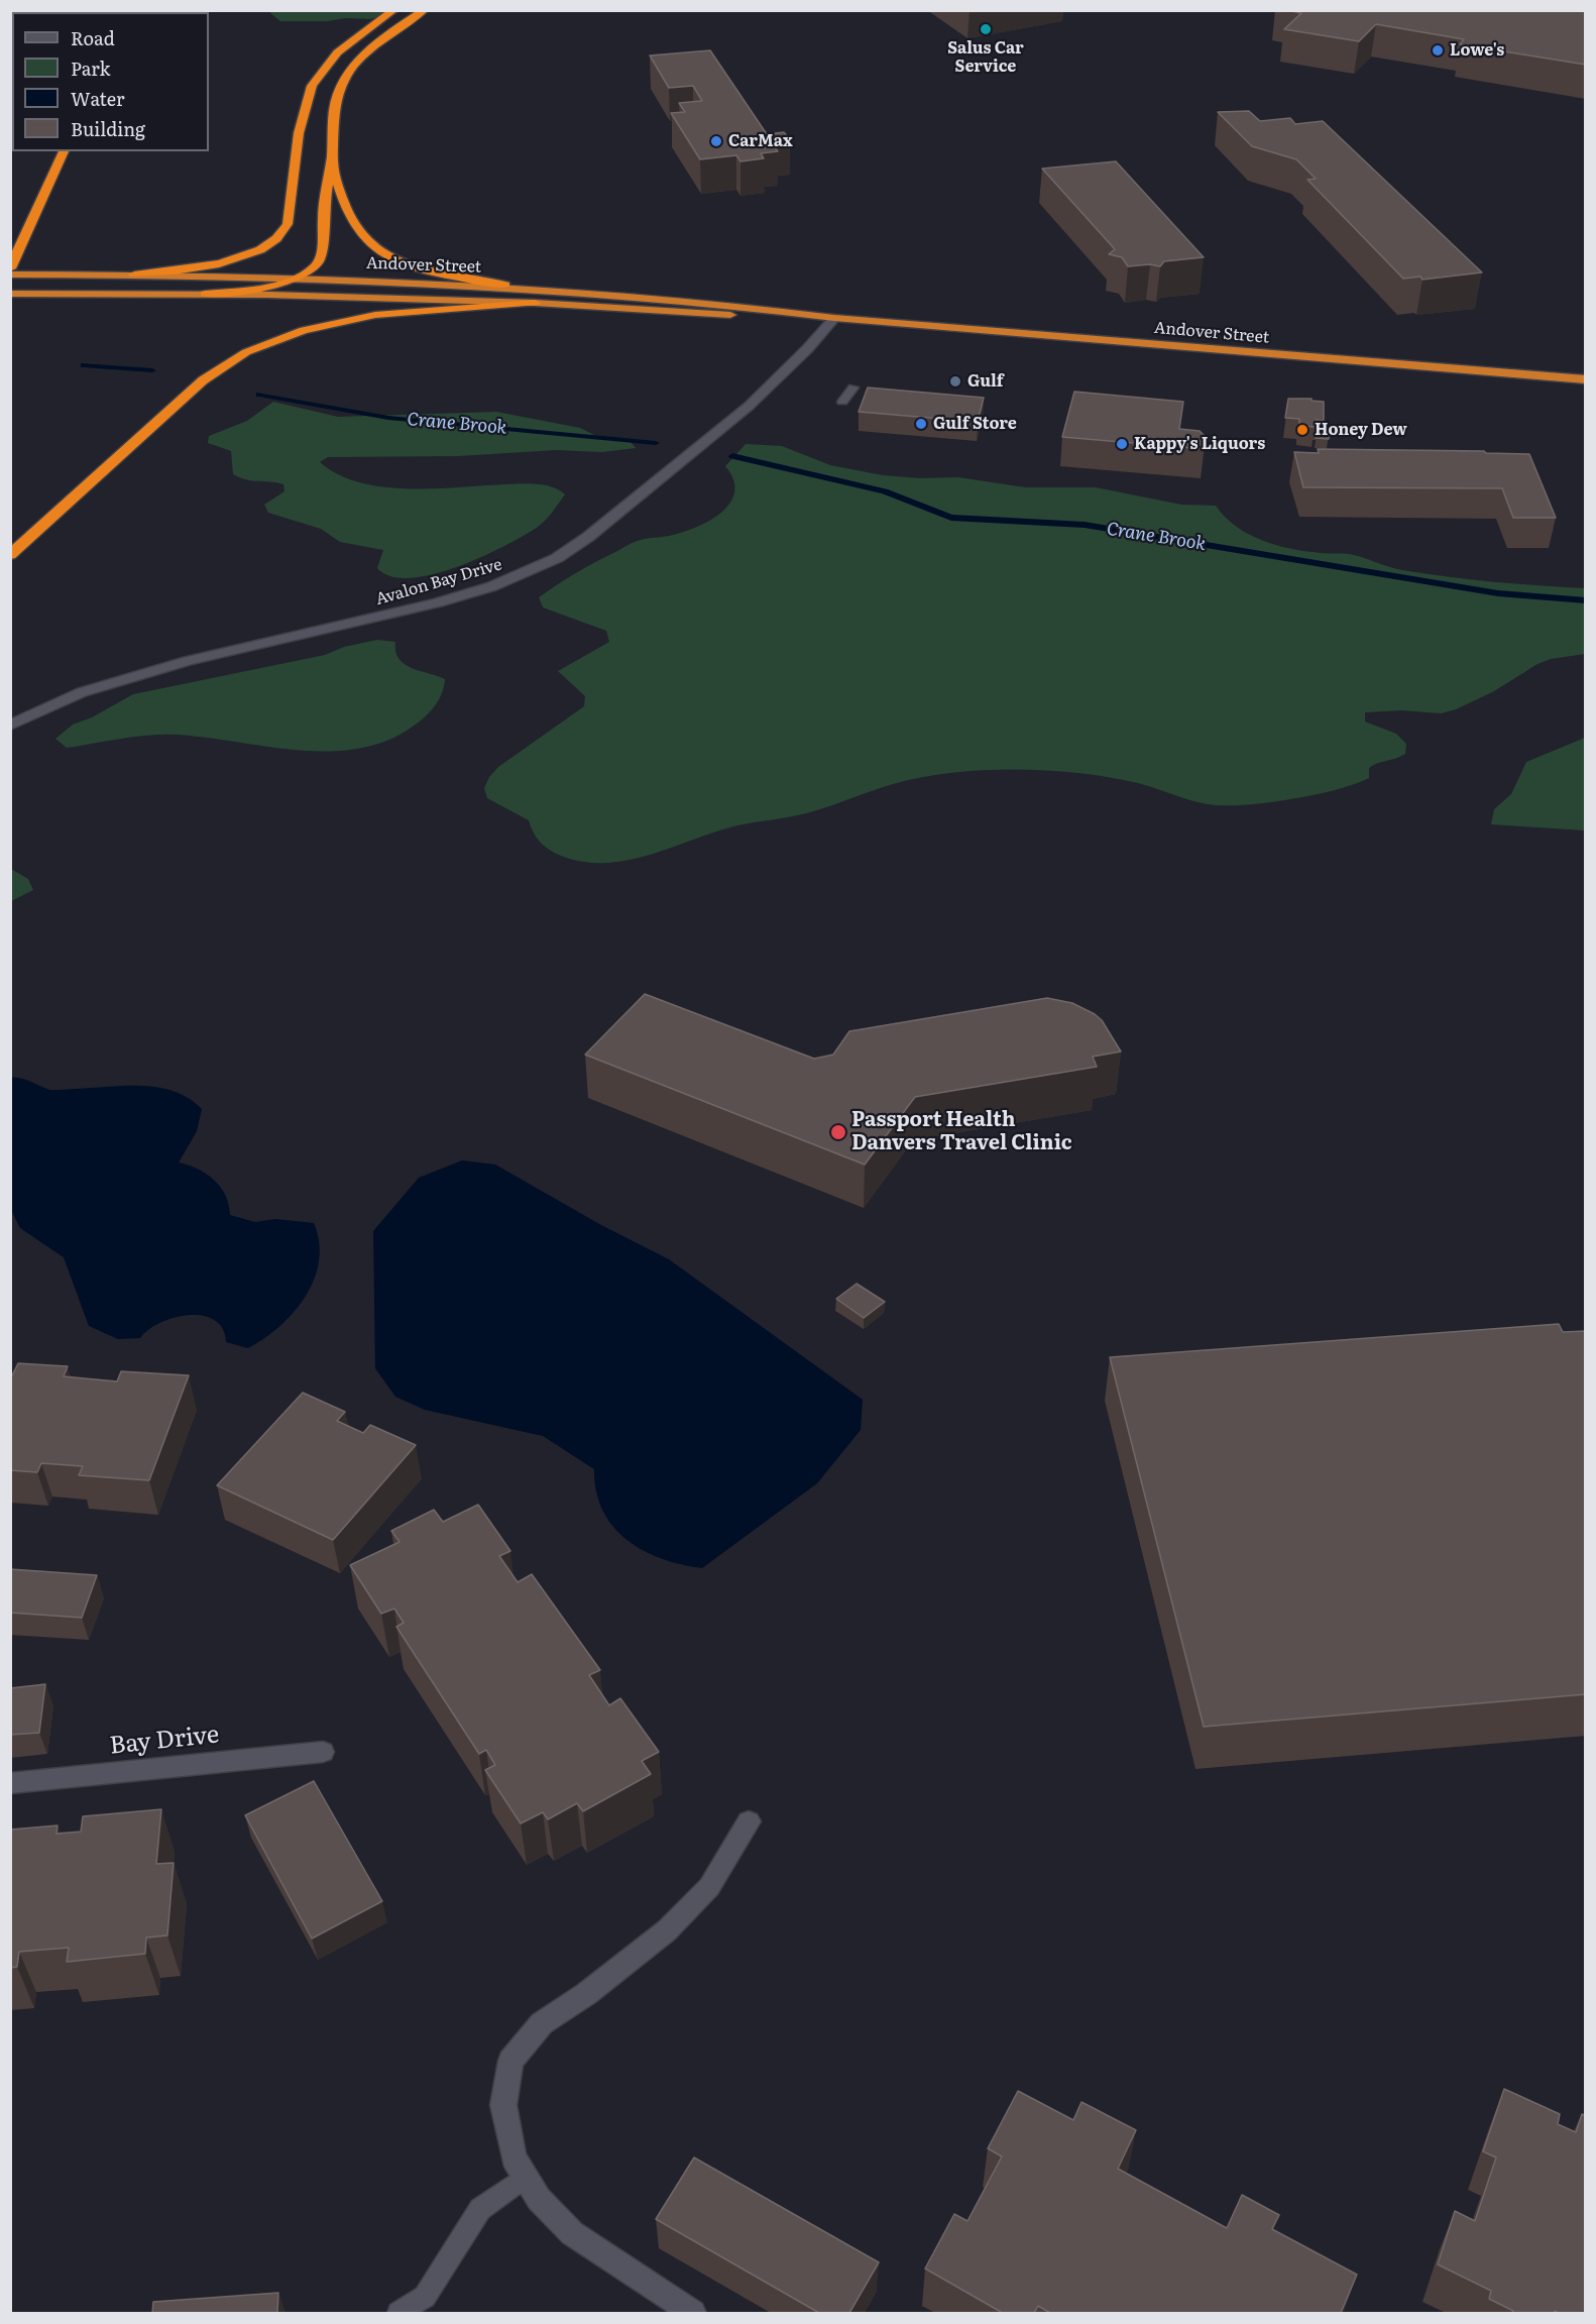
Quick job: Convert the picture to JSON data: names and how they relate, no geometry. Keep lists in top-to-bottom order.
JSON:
{
  "streets": {
    "highway": ["Andover Street"],
    "street": ["Avalon Bay Drive", "Bay Drive"]
  },
  "crossings": [
    ["Andover Street", "Avalon Bay Drive"]
  ],
  "water": ["Crane Brook"],
  "places": [
    "Salus Car Service",
    "Lowe's",
    "CarMax",
    "Gulf",
    "Gulf Store",
    "Honey Dew",
    "Kappy's Liquors",
    "Passport Health Danvers Travel Clinic"
  ],
  "legend": [
    "Road",
    "Park",
    "Water",
    "Building"
  ]
}
